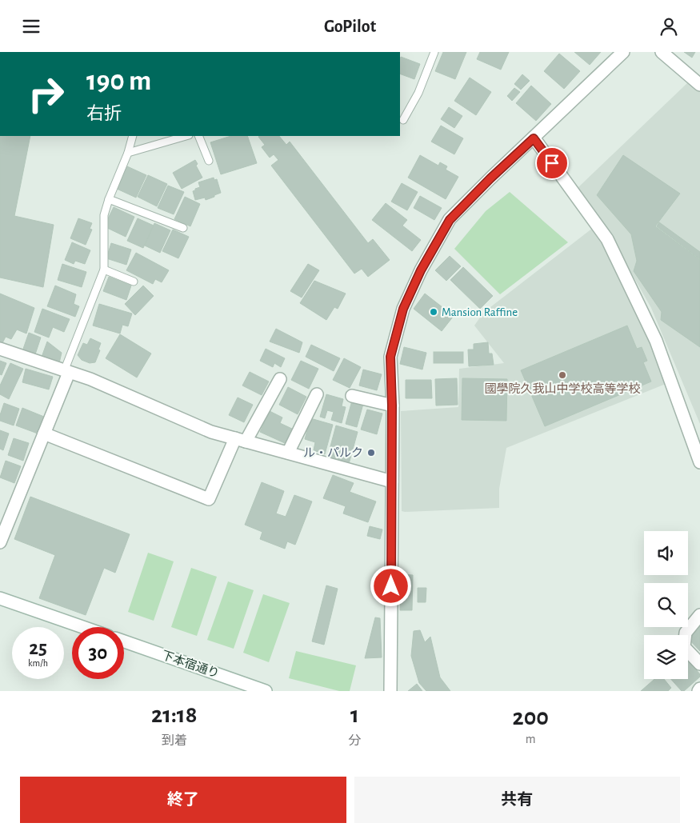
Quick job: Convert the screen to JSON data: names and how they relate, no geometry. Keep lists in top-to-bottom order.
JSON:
{
  "streets": {
    "street": ["下本宿通り"]
  },
  "places": ["Mansion Raffine", "國學院久我山中学校高等学校", "ル・パルク"],
  "page": {
    "header": "GoPilot",
    "turn": ["190 m", "右折"],
    "speed": "25 km/h",
    "limit": "30",
    "eta": [
      "21:18",
      "到着",
      "1",
      "分",
      "200",
      "m"
    ],
    "buttons": ["終了", "共有"]
  }
}
